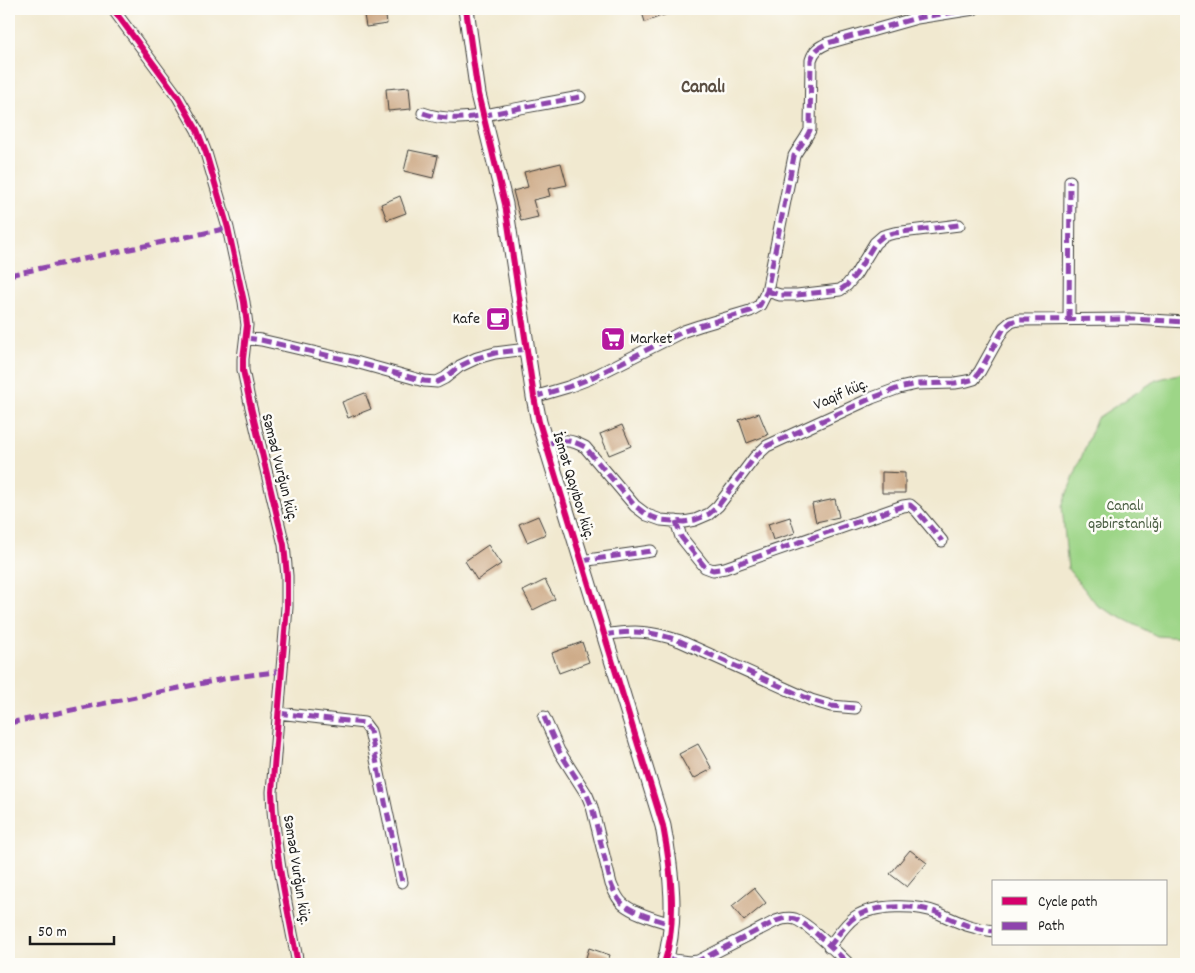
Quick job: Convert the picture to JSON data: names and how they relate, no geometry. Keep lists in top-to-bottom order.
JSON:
{
  "streets": {
    "street": ["Vaqif küç.", "Səməd Vurğun küç.", "İsmət Qayıbov küç."]
  },
  "crossings": [
    ["Vaqif küç.", "İsmət Qayıbov küç."]
  ],
  "districts": ["Canalı"],
  "parks": ["Canalı qəbirstanlığı"],
  "places": {
    "cafe": ["Kafe"],
    "supermarket": ["Market"]
  },
  "legend": ["Cycle path", "Path"],
  "scale_bar": "50 m"
}
